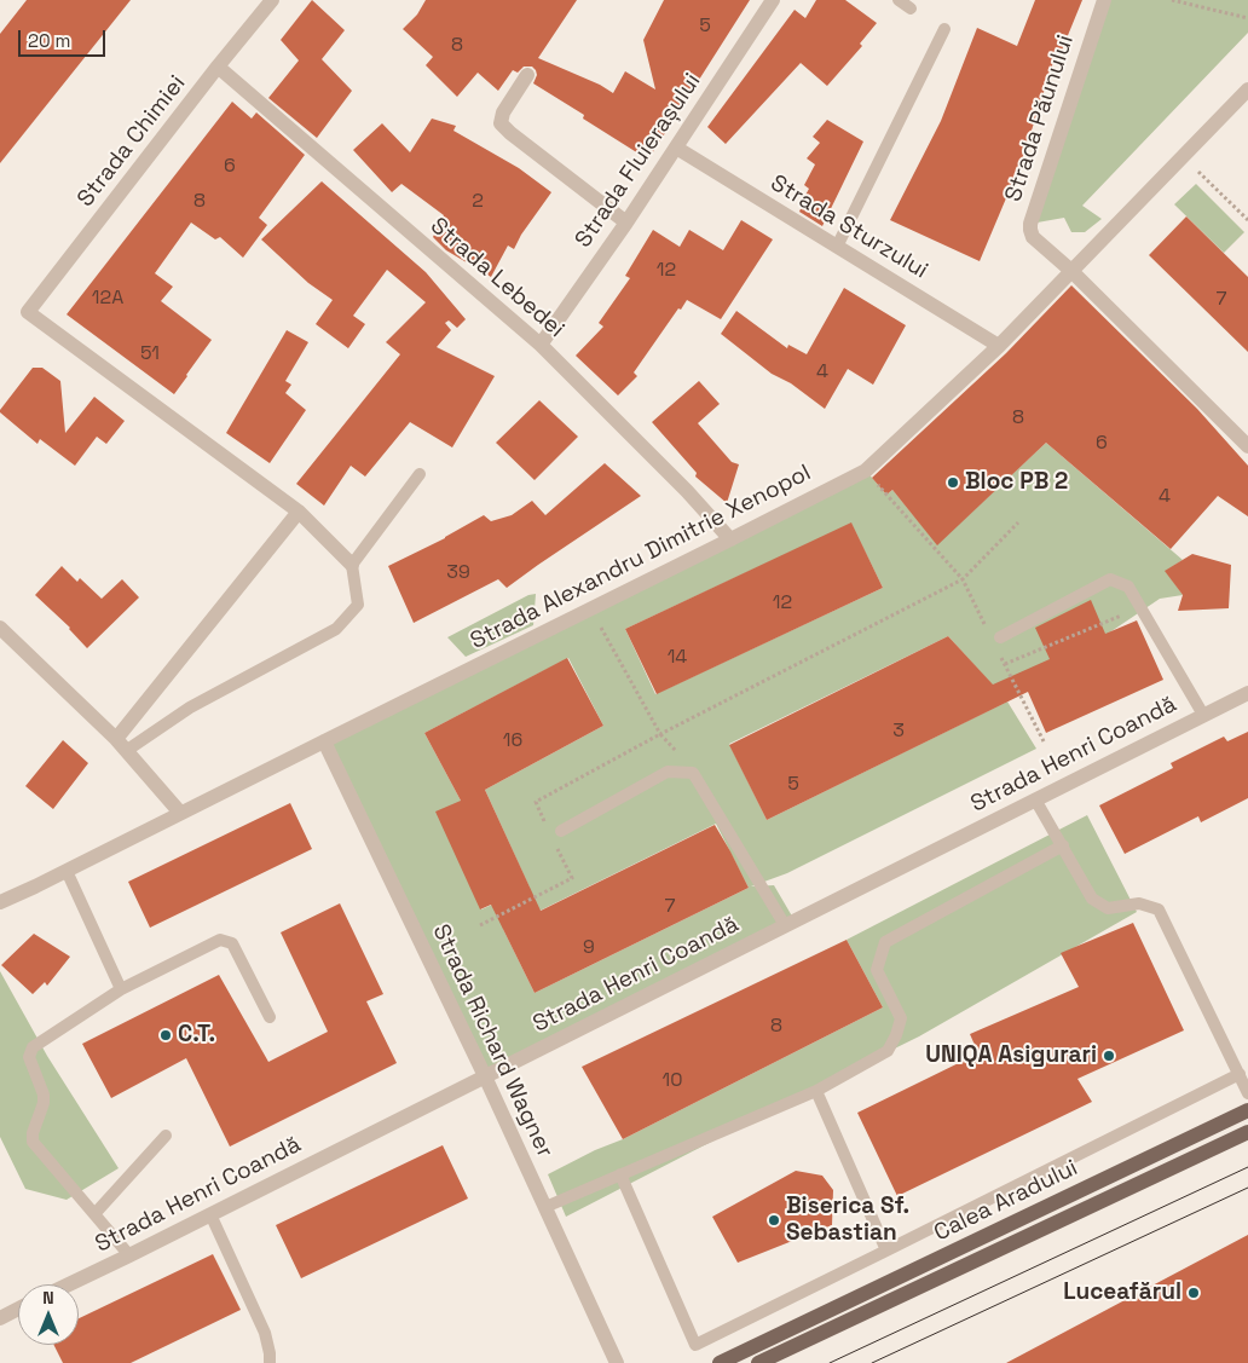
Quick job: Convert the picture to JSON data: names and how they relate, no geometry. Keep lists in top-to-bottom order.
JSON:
{
  "streets": {
    "main road": ["Calea Aradului"],
    "street": [
      "Strada Păunului",
      "Strada Chimiei",
      "Strada Fluierașului",
      "Strada Sturzului",
      "Strada Lebedei",
      "Strada Alexandru Dimitrie Xenopol",
      "Strada Henri Coandă",
      "Strada Richard Wagner"
    ]
  },
  "crossings": [
    ["Strada Păunului", "Strada Alexandru Dimitrie Xenopol"],
    ["Strada Chimiei", "Strada Lebedei"],
    ["Strada Fluierașului", "Strada Sturzului"],
    ["Strada Fluierașului", "Strada Lebedei"],
    ["Strada Sturzului", "Strada Alexandru Dimitrie Xenopol"],
    ["Strada Lebedei", "Strada Alexandru Dimitrie Xenopol"],
    ["Strada Alexandru Dimitrie Xenopol", "Strada Richard Wagner"],
    ["Strada Henri Coandă", "Strada Richard Wagner"]
  ],
  "places": [
    "Bloc PB 2",
    "C.T.",
    "UNIQA Asigurari",
    "Biserica Sf. Sebastian",
    "Luceafărul"
  ],
  "house_numbers": [
    "5",
    "8",
    "6",
    "8",
    "2",
    "12",
    "12A",
    "7",
    "51",
    "4",
    "8",
    "6",
    "4",
    "39",
    "12",
    "14",
    "3",
    "16",
    "5",
    "7",
    "9",
    "8",
    "10"
  ],
  "scale_bar": "20 m",
  "north": "top"
}
